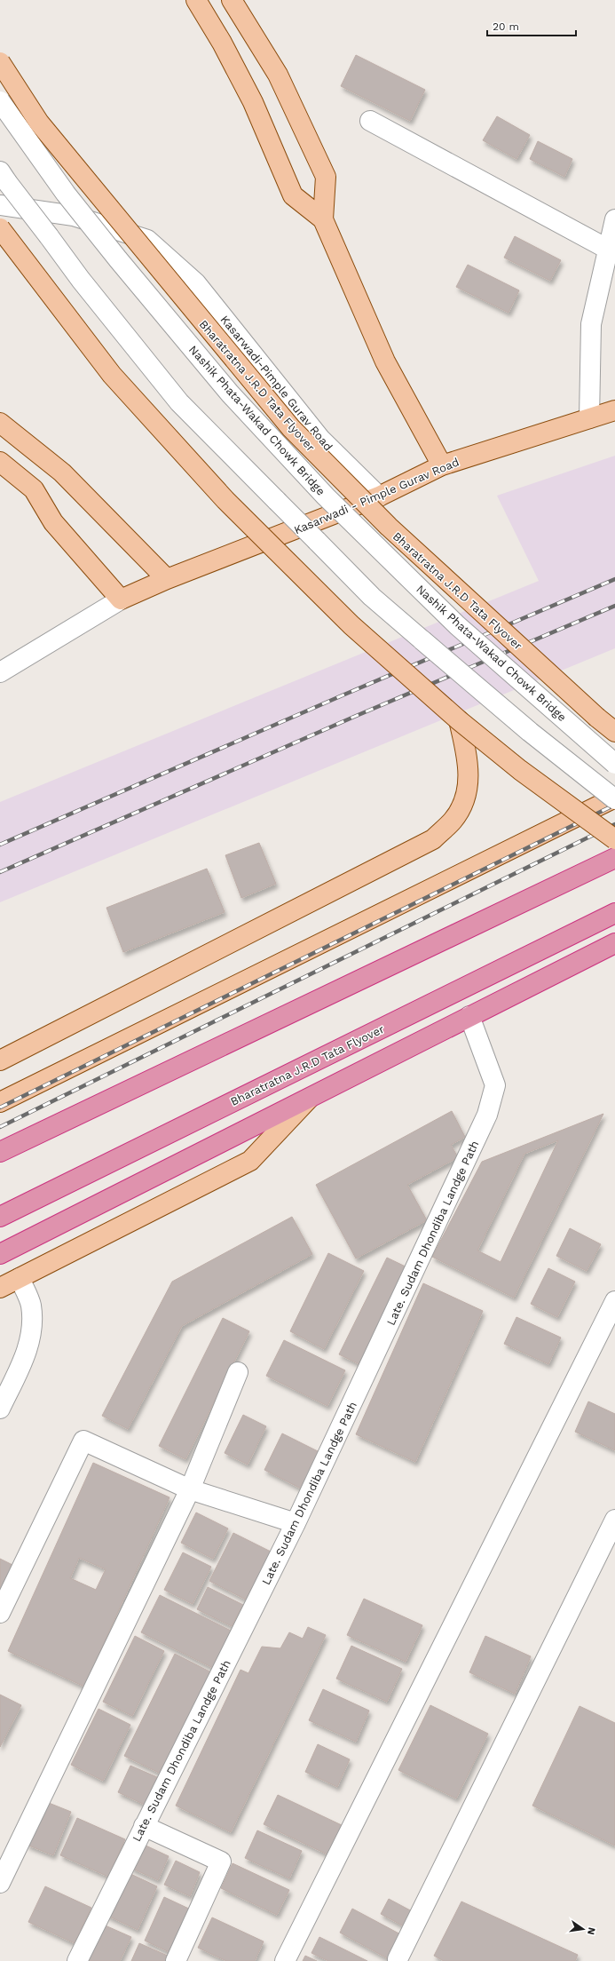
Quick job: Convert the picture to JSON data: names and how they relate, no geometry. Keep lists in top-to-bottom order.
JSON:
{
  "streets": {
    "highway": ["Bharatratna J.R.D Tata Flyover"],
    "main road": ["Kasarwadi - Pimple Gurav Road"],
    "street": ["Kasarwadi-Pimple Gurav Road", "Nashik Phata-Wakad Chowk Bridge", "Late. Sudam Dhondiba Landge Path"]
  },
  "crossings": [
    ["Kasarwadi-Pimple Gurav Road", "Kasarwadi - Pimple Gurav Road"]
  ],
  "scale_bar": "20 m",
  "north": "right"
}
